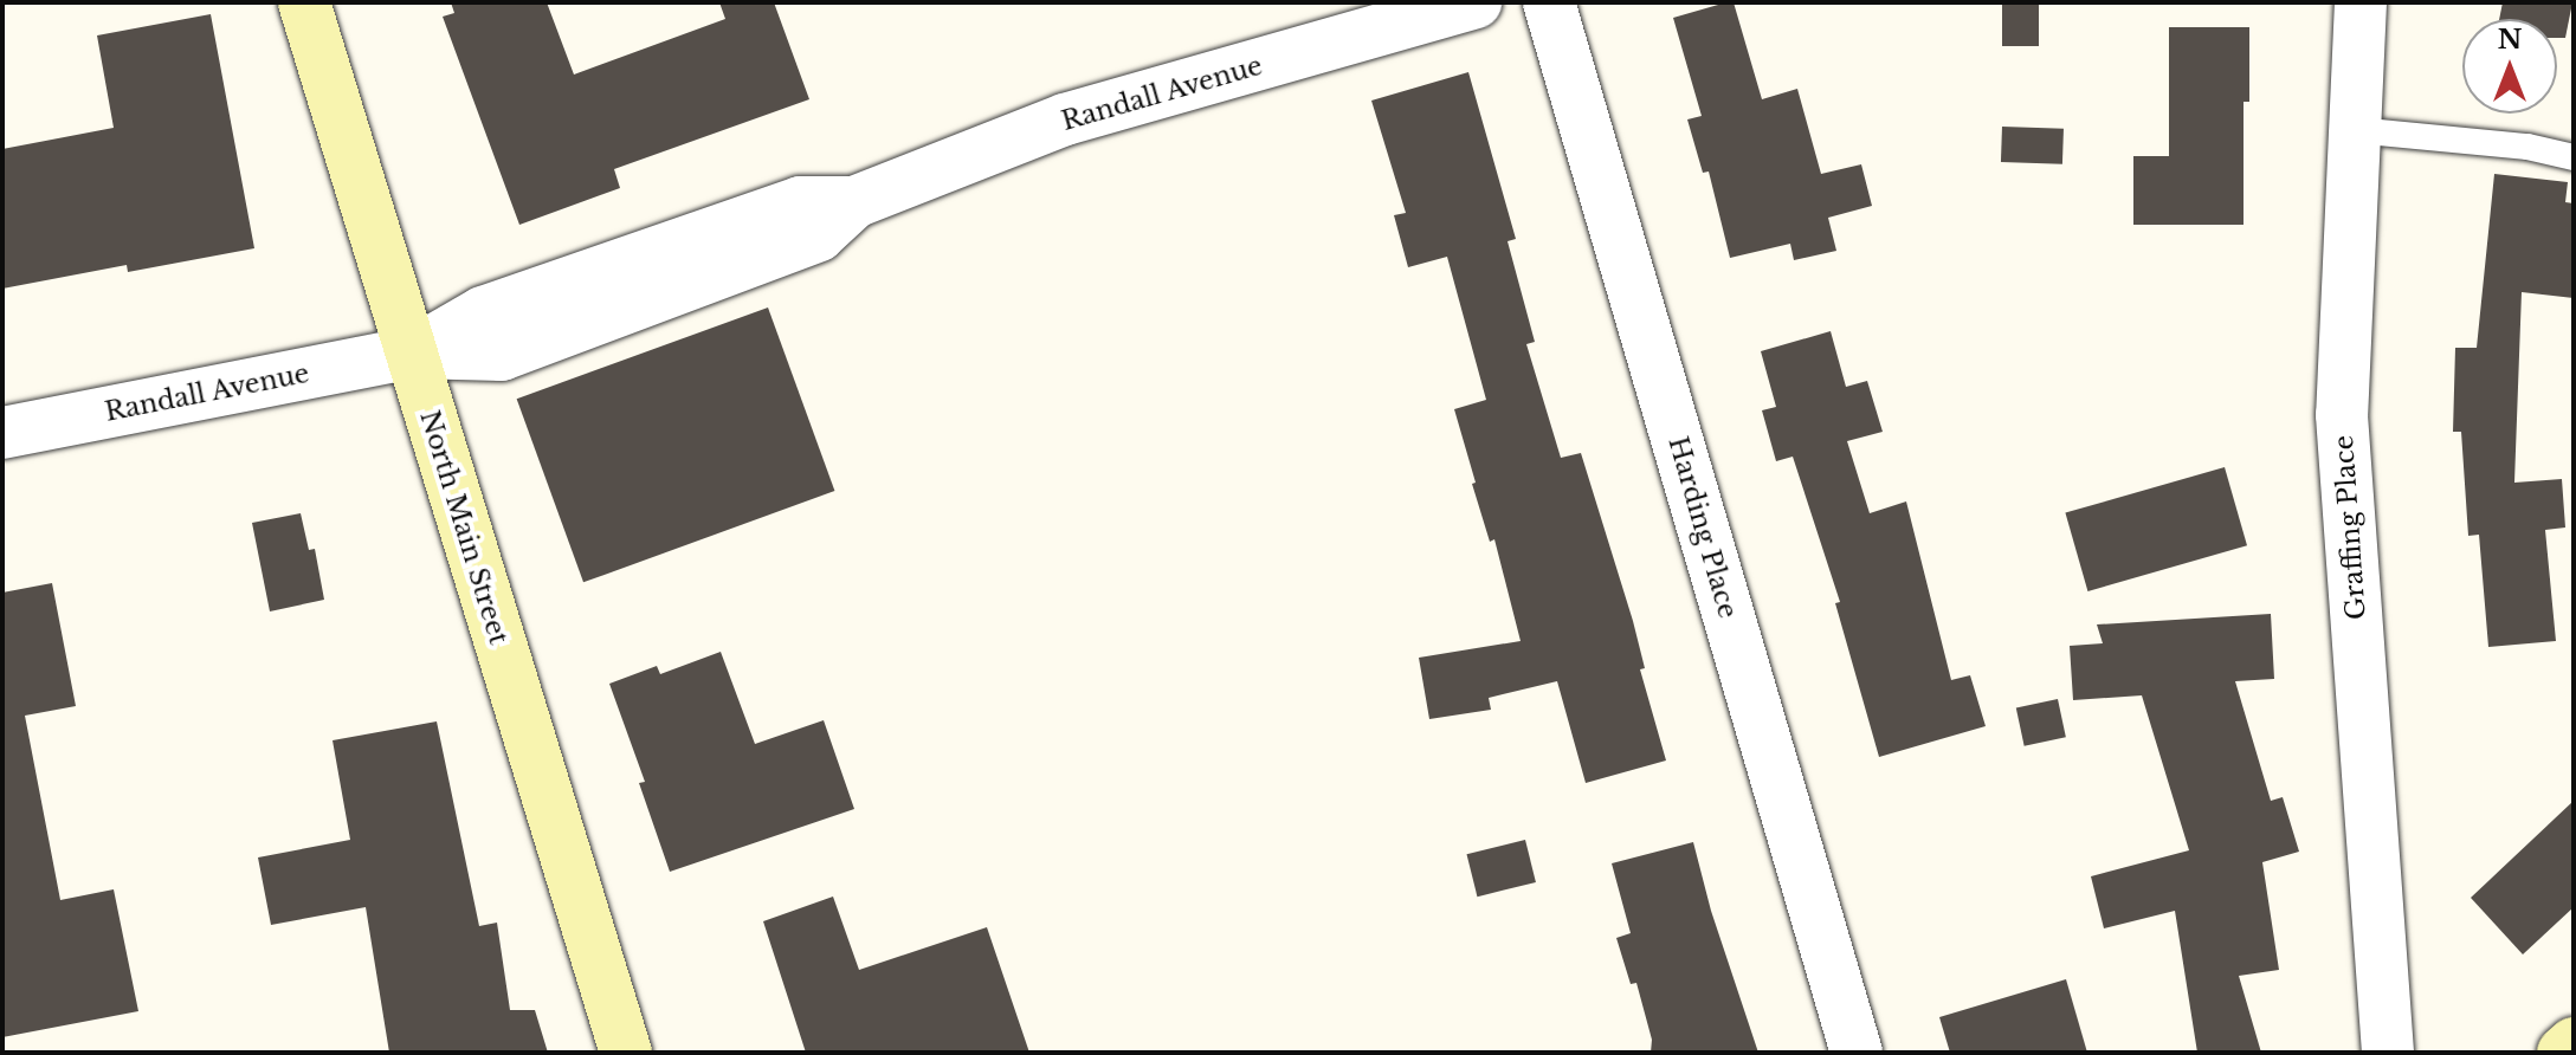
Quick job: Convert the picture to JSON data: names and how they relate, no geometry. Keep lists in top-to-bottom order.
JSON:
{
  "streets": {
    "main road": ["North Main Street"],
    "street": ["Randall Avenue", "Harding Place", "Graffing Place"]
  },
  "crossings": [
    ["Randall Avenue", "North Main Street"]
  ],
  "north": "top"
}
